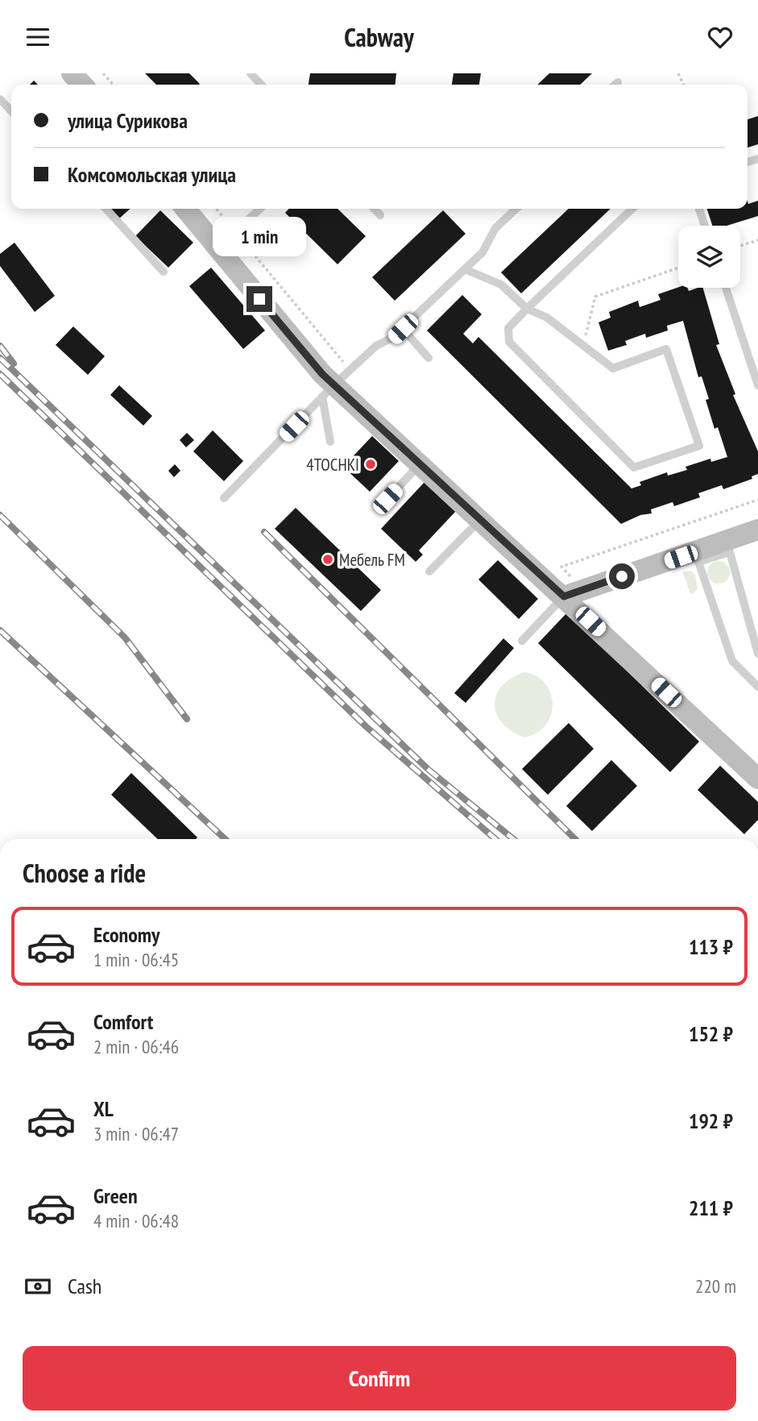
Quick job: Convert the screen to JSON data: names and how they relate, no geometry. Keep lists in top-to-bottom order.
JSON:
{
  "places": ["4TOCHKI", "Мебель FM"],
  "page": {
    "header": "Cabway",
    "banner": ["улица Сурикова", "Комсомольская улица"],
    "bubble": "1 min",
    "heading": "Choose a ride",
    "list": [
      {
        "name": "Economy",
        "note": "1 min · 06:45",
        "value": "113 ₽"
      },
      {
        "name": "Comfort",
        "note": "2 min · 06:46",
        "value": "152 ₽"
      },
      {
        "name": "XL",
        "note": "3 min · 06:47",
        "value": "192 ₽"
      },
      {
        "name": "Green",
        "note": "4 min · 06:48",
        "value": "211 ₽"
      }
    ],
    "pay": ["Cash", "220 m"],
    "buttons": "Confirm"
  }
}
